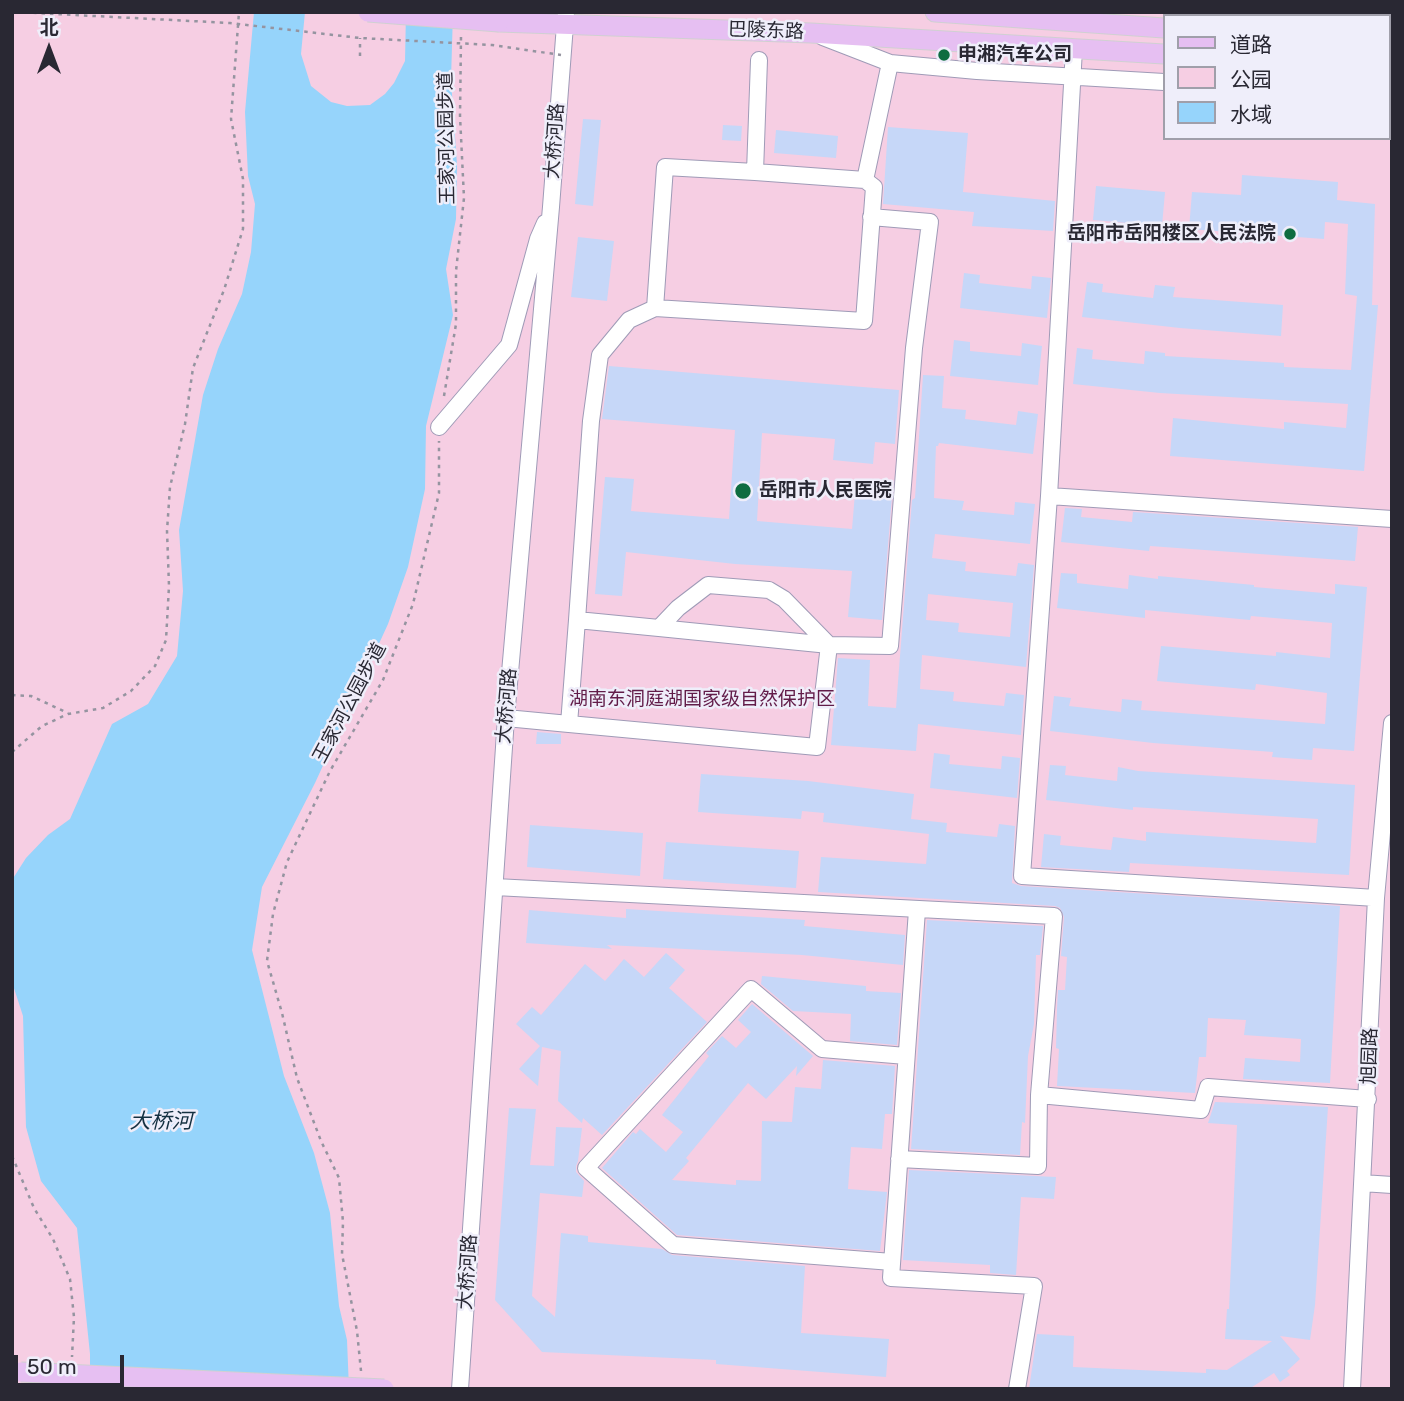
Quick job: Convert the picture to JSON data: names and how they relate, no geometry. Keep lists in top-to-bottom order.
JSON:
{
  "streets": {
    "main road": ["巴陵东路"],
    "street": ["大桥河路", "旭园路"],
    "path": ["王家河公园步道"]
  },
  "crossings": [
    ["巴陵东路", "大桥河路"]
  ],
  "water": ["大桥河"],
  "parks": ["湖南东洞庭湖国家级自然保护区"],
  "places": ["申湘汽车公司", "岳阳市岳阳楼区人民法院", "岳阳市人民医院"],
  "legend": ["道路", "公园", "水域"],
  "scale_bar": "50 m",
  "north": "top"
}
